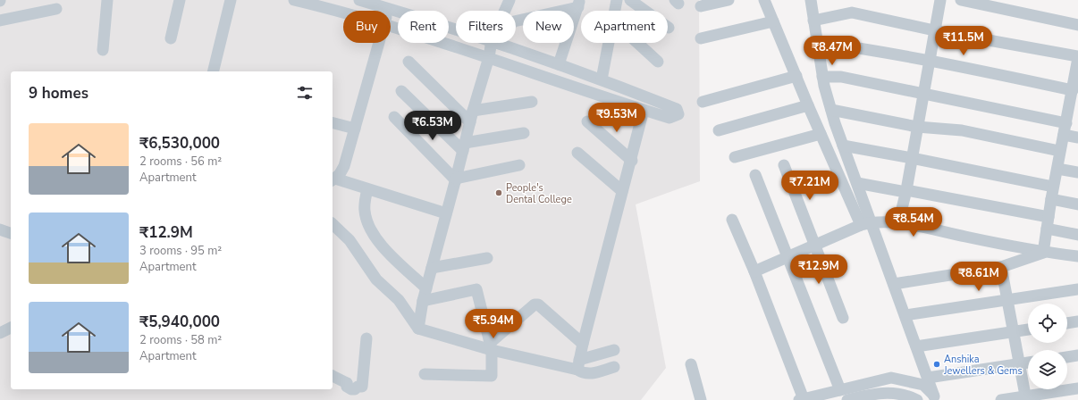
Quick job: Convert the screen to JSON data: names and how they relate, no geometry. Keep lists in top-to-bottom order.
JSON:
{
  "places": ["People's Dental College", "Anshika Jewellers & Gems"],
  "page": {
    "chip": [
      "Buy",
      "Rent",
      "Filters",
      "New",
      "Apartment"
    ],
    "price": [
      "₹11.5M",
      "₹8.47M",
      "₹9.53M",
      "₹6.53M",
      "₹7.21M",
      "₹8.54M",
      "₹12.9M",
      "₹8.61M",
      "₹5.94M"
    ],
    "heading": "9 homes",
    "list": [
      {
        "name": "₹6,530,000",
        "note": "2 rooms · 56 m² · Apartment"
      },
      {
        "name": "₹12.9M",
        "note": "3 rooms · 95 m² · Apartment"
      },
      {
        "name": "₹5,940,000",
        "note": "2 rooms · 58 m² · Apartment"
      }
    ]
  }
}
